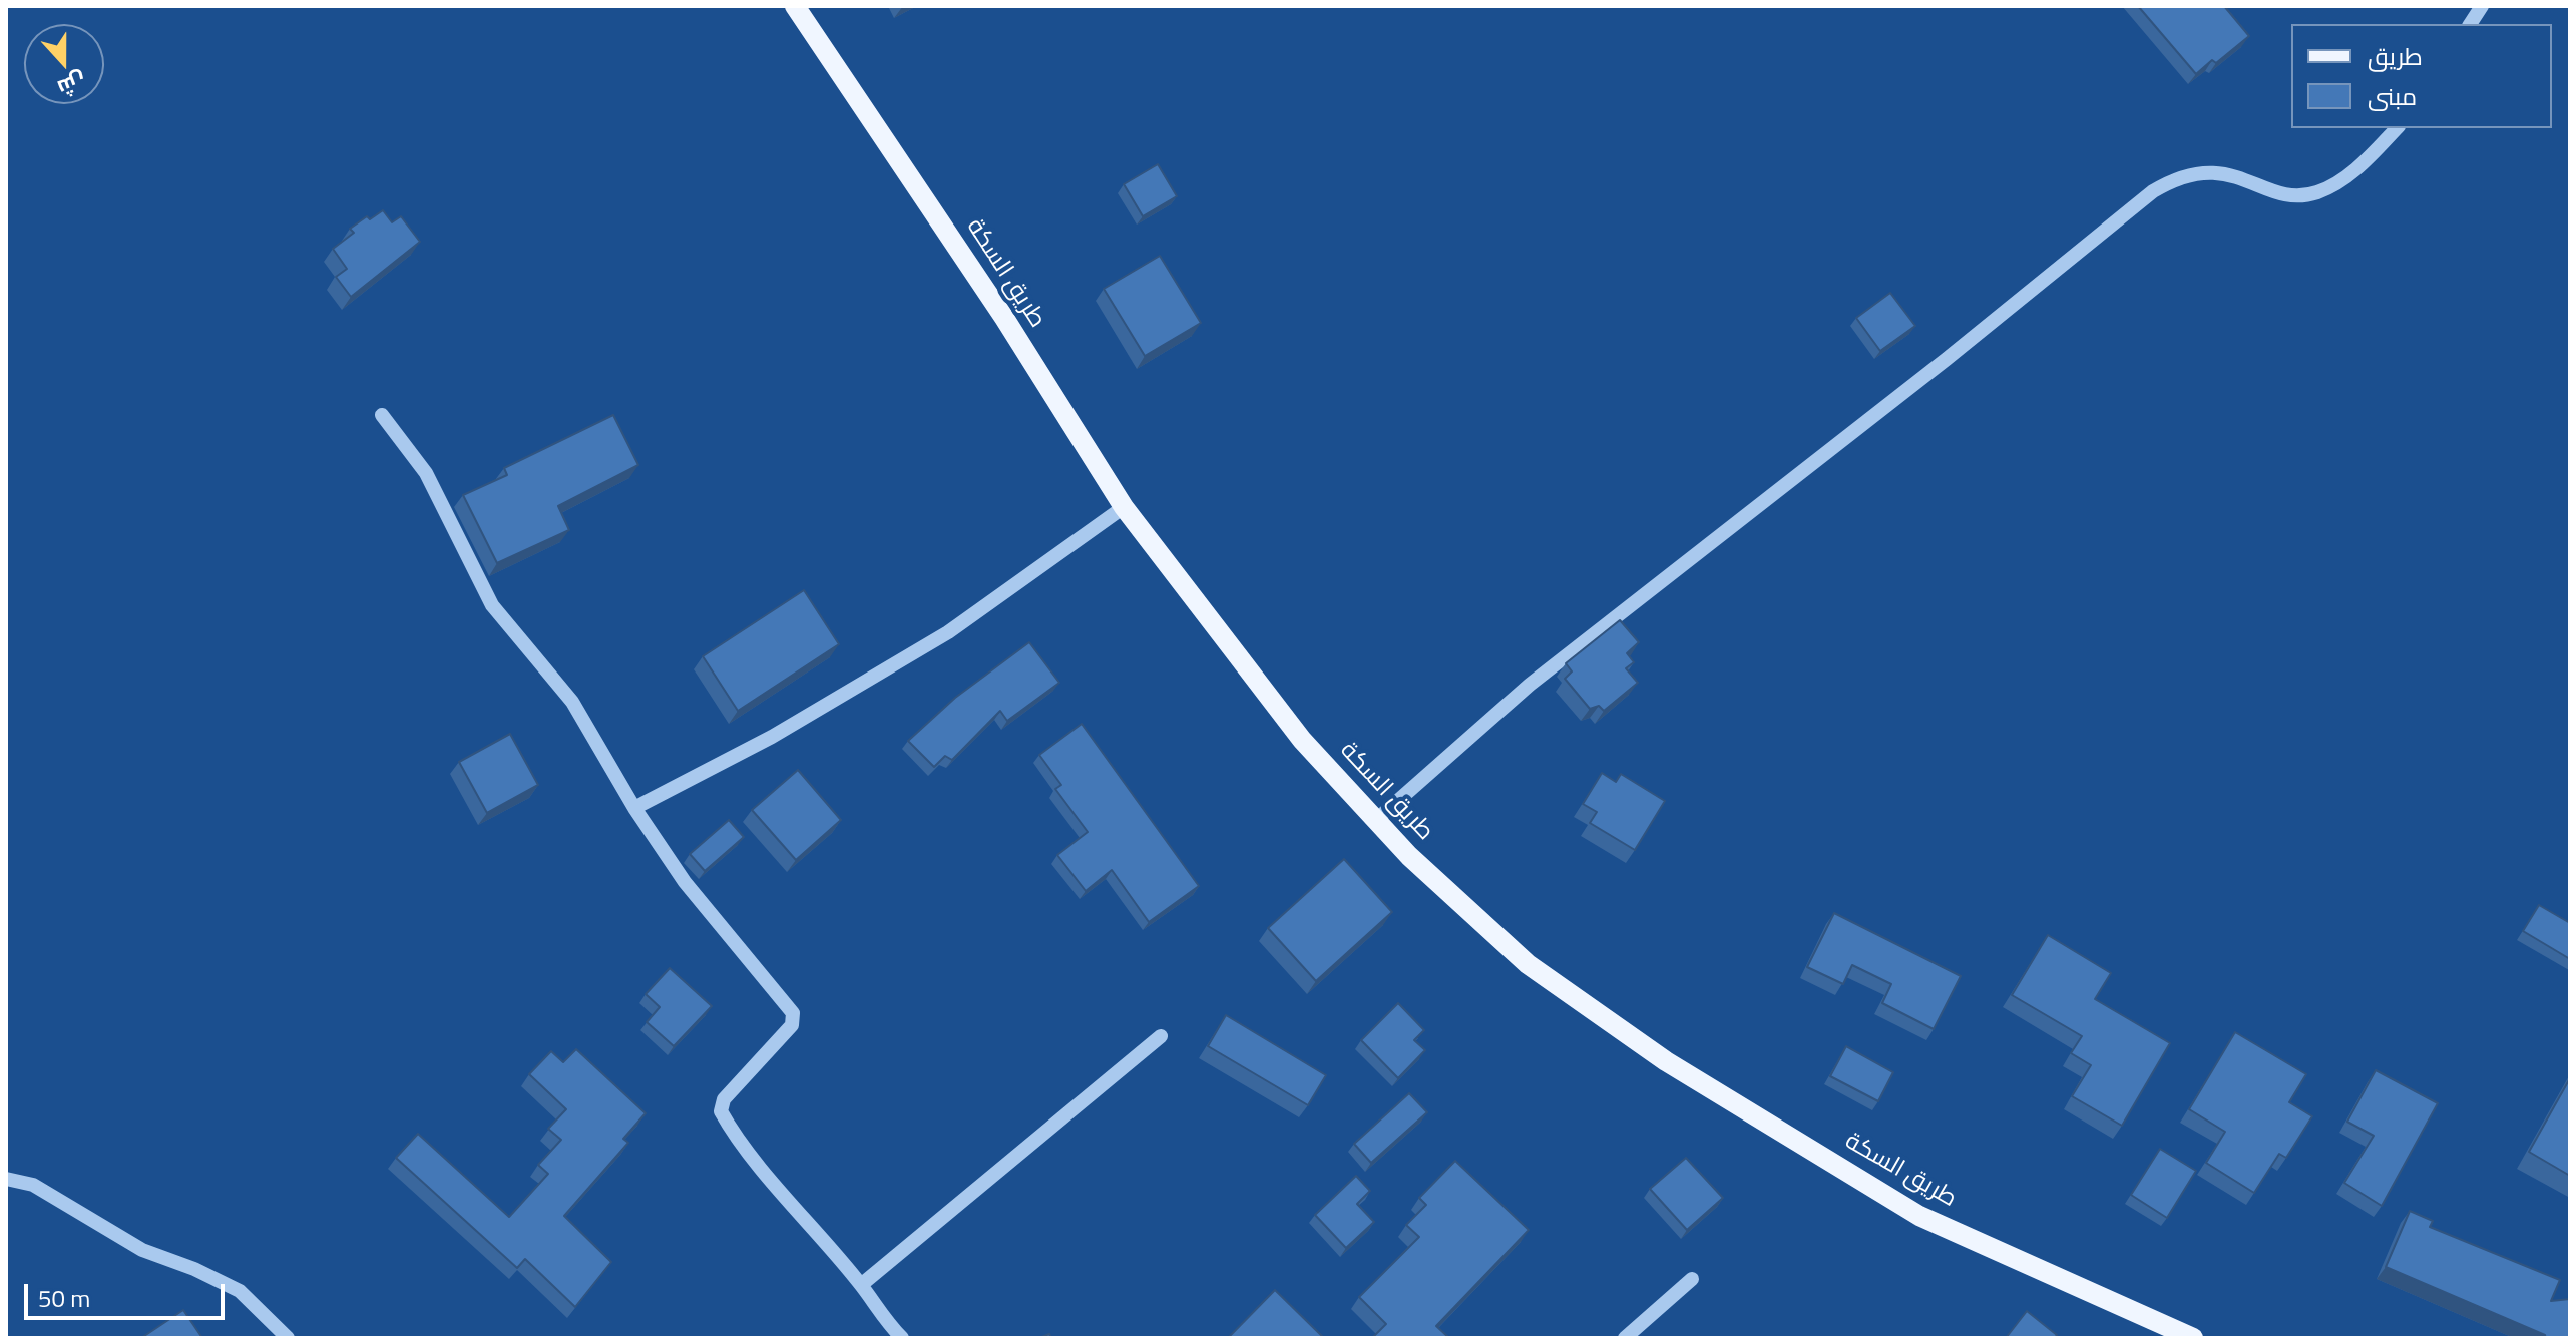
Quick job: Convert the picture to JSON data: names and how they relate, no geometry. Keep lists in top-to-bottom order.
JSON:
{
  "streets": {
    "main road": ["طريق السكة"]
  },
  "legend": ["طريق", "مبنى"],
  "scale_bar": "50 m",
  "north": "bottom"
}
